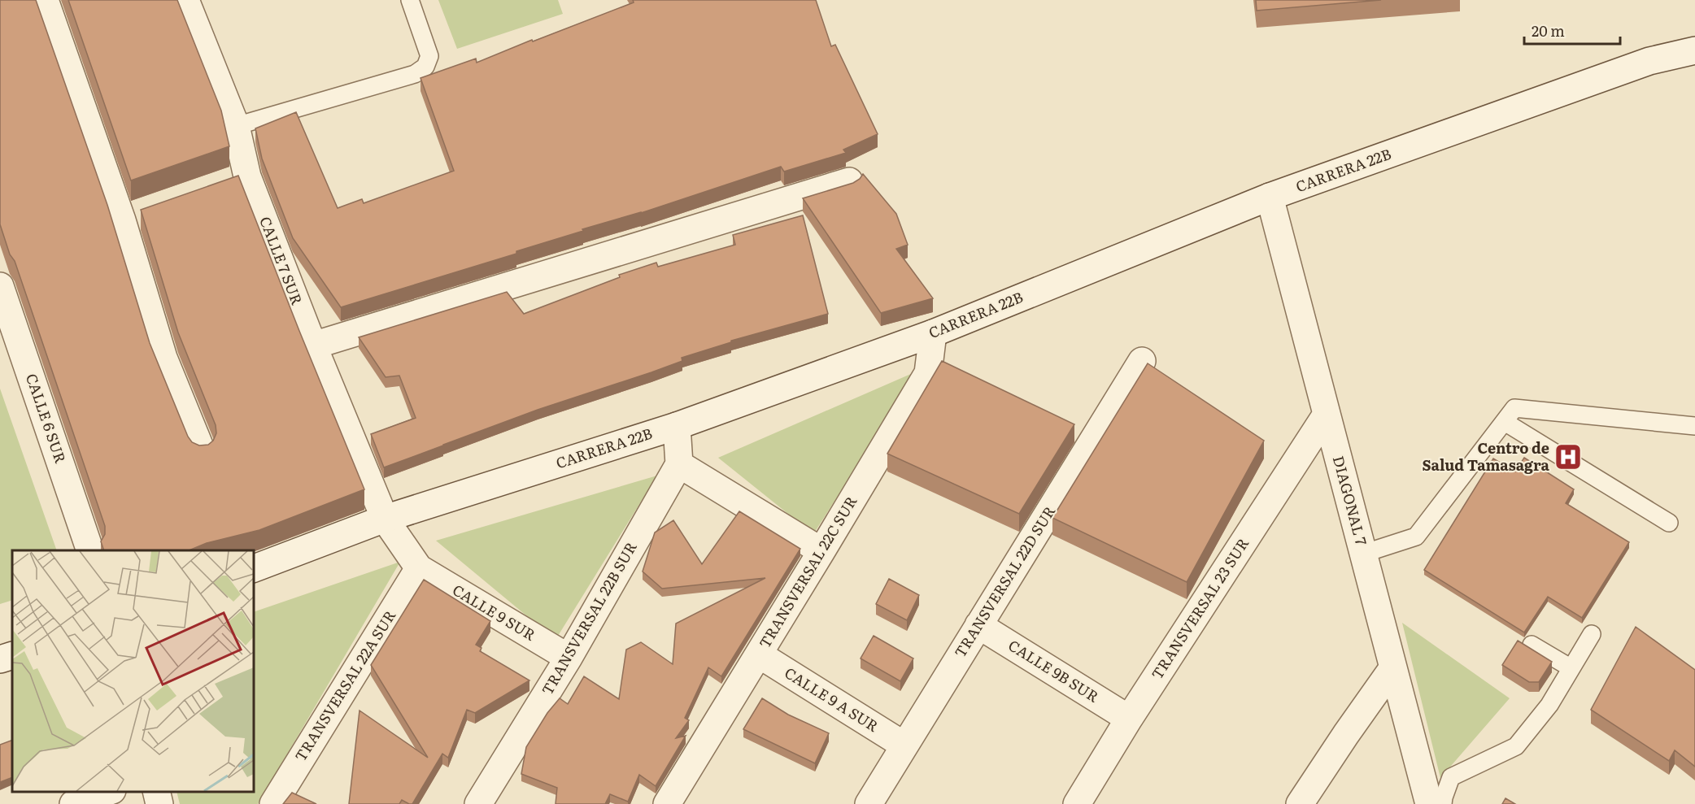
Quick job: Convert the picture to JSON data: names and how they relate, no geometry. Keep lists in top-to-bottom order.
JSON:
{
  "streets": {
    "street": [
      "CARRERA 22B",
      "CALLE 7 SUR",
      "CALLE 6 SUR",
      "DIAGONAL 7",
      "TRANSVERSAL 22C SUR",
      "TRANSVERSAL 22D SUR",
      "TRANSVERSAL 23 SUR",
      "CALLE 9 SUR",
      "TRANSVERSAL 22B SUR",
      "CALLE 9B SUR",
      "TRANSVERSAL 22A SUR",
      "CALLE 9 A SUR"
    ]
  },
  "crossings": [
    ["CARRERA 22B", "CALLE 7 SUR"],
    ["CARRERA 22B", "DIAGONAL 7"],
    ["CARRERA 22B", "TRANSVERSAL 22C SUR"],
    ["CALLE 7 SUR", "CALLE 9 SUR"],
    ["CALLE 7 SUR", "TRANSVERSAL 22A SUR"],
    ["DIAGONAL 7", "TRANSVERSAL 23 SUR"],
    ["TRANSVERSAL 22C SUR", "CALLE 9 A SUR"],
    ["TRANSVERSAL 22D SUR", "CALLE 9B SUR"],
    ["TRANSVERSAL 22D SUR", "CALLE 9 A SUR"],
    ["TRANSVERSAL 23 SUR", "CALLE 9B SUR"],
    ["CALLE 9 SUR", "TRANSVERSAL 22B SUR"],
    ["CALLE 9 SUR", "TRANSVERSAL 22A SUR"]
  ],
  "places": {
    "hospital": ["Centro de Salud Tamasagra"]
  },
  "scale_bar": "20 m"
}
